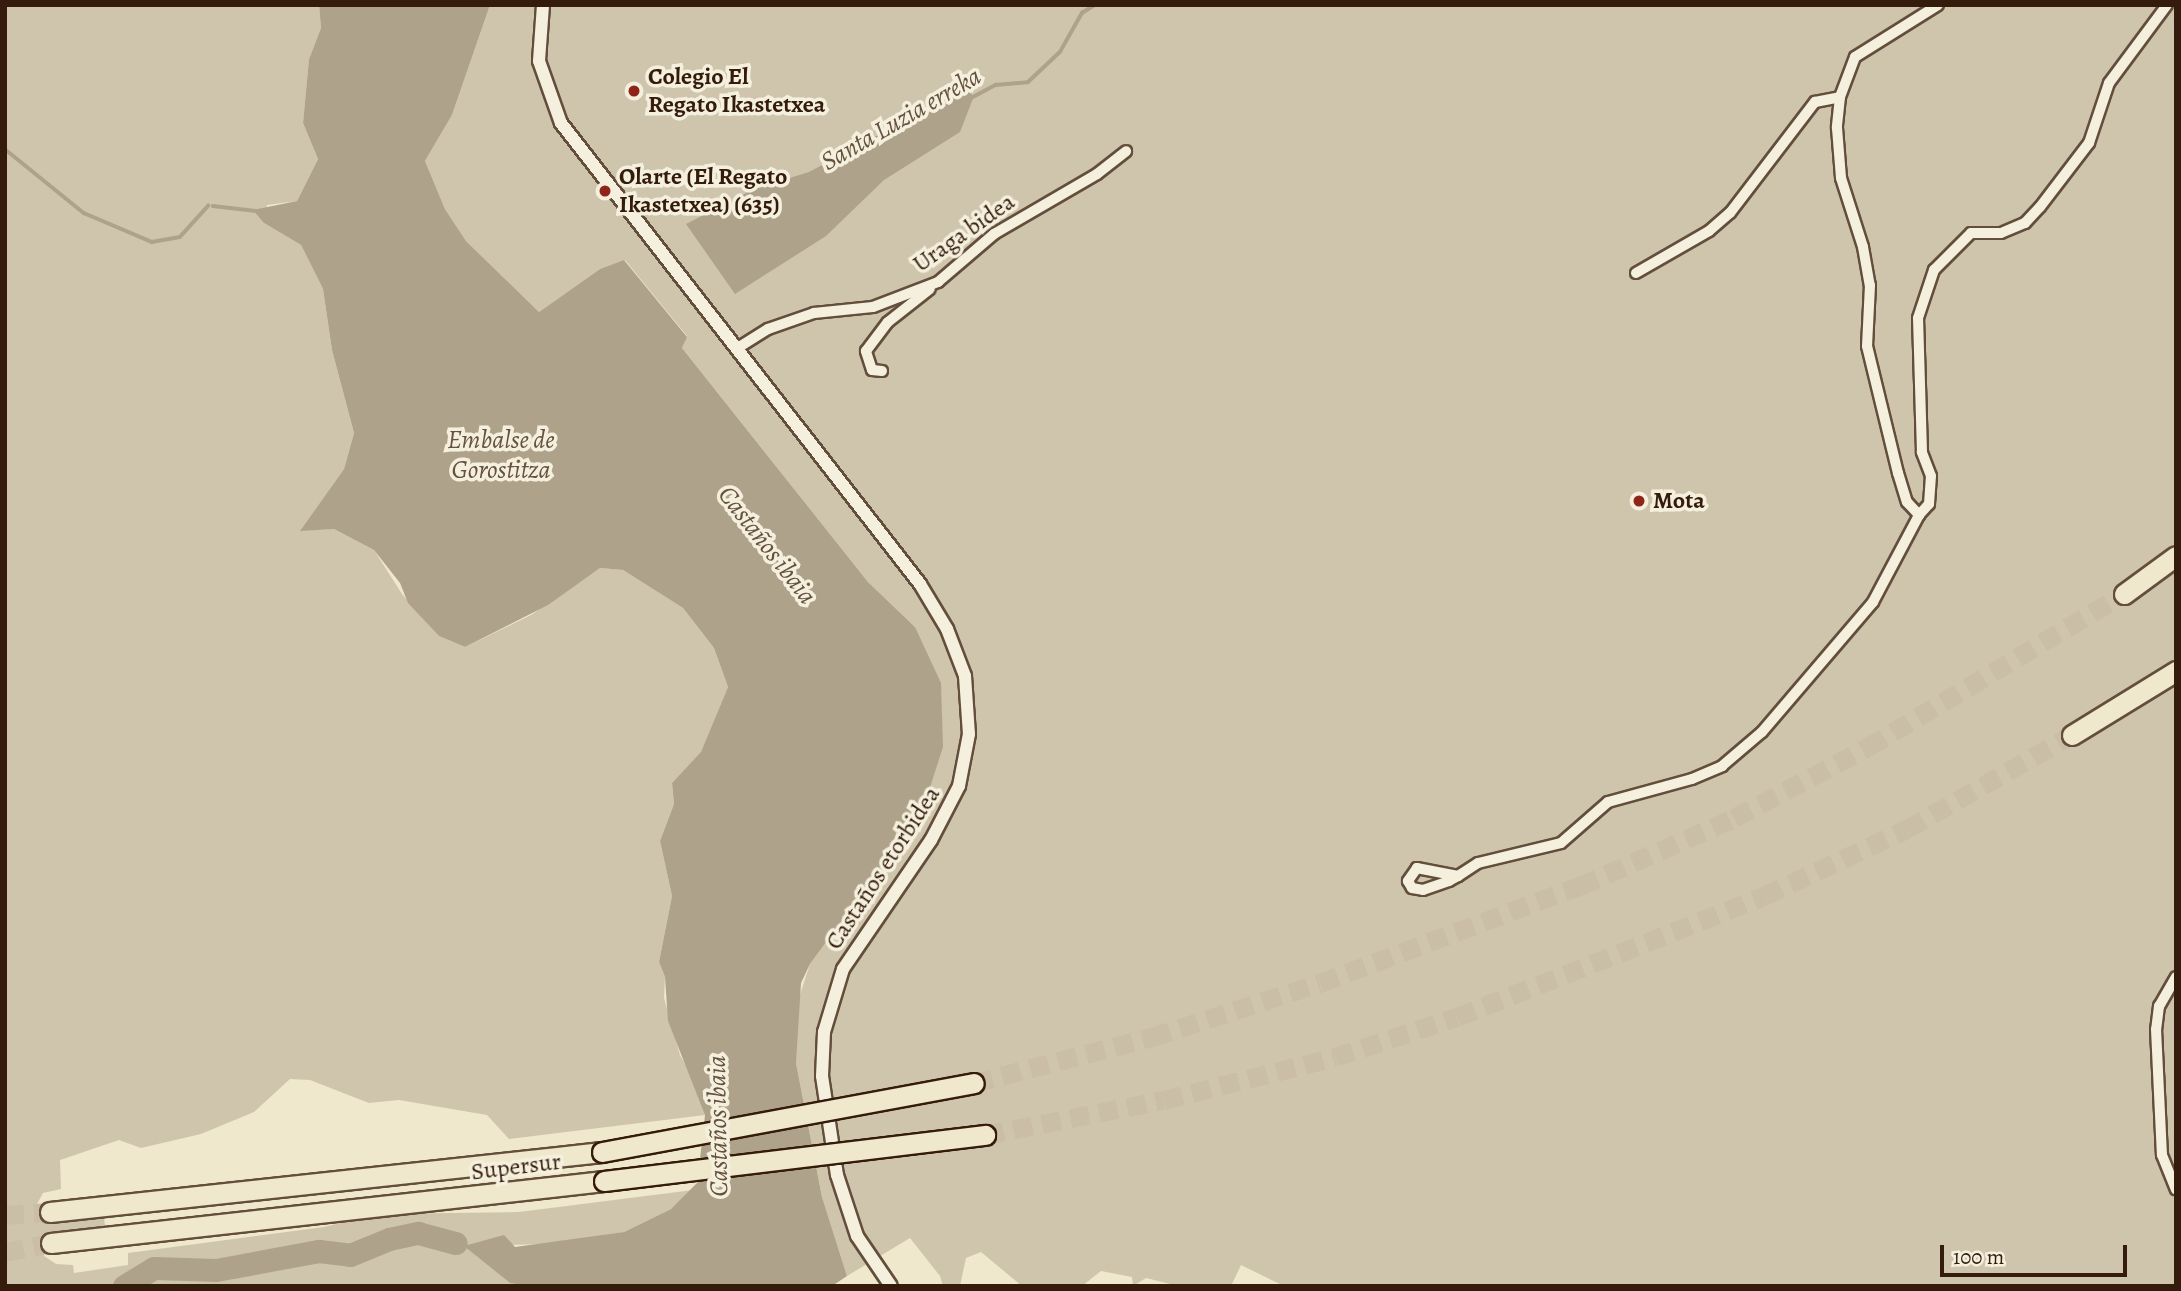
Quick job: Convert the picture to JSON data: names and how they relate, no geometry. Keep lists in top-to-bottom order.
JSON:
{
  "streets": {
    "highway": ["Supersur"],
    "street": ["Uraga bidea", "Castaños etorbidea"]
  },
  "crossings": [
    ["Uraga bidea", "Castaños etorbidea"]
  ],
  "water": ["Santa Luzia erreka", "Embalse de Gorostitza", "Castaños ibaia"],
  "places": ["Colegio El Regato Ikastetxea", "Olarte (El Regato Ikastetxea) (635)", "Mota"],
  "scale_bar": "100 m"
}
